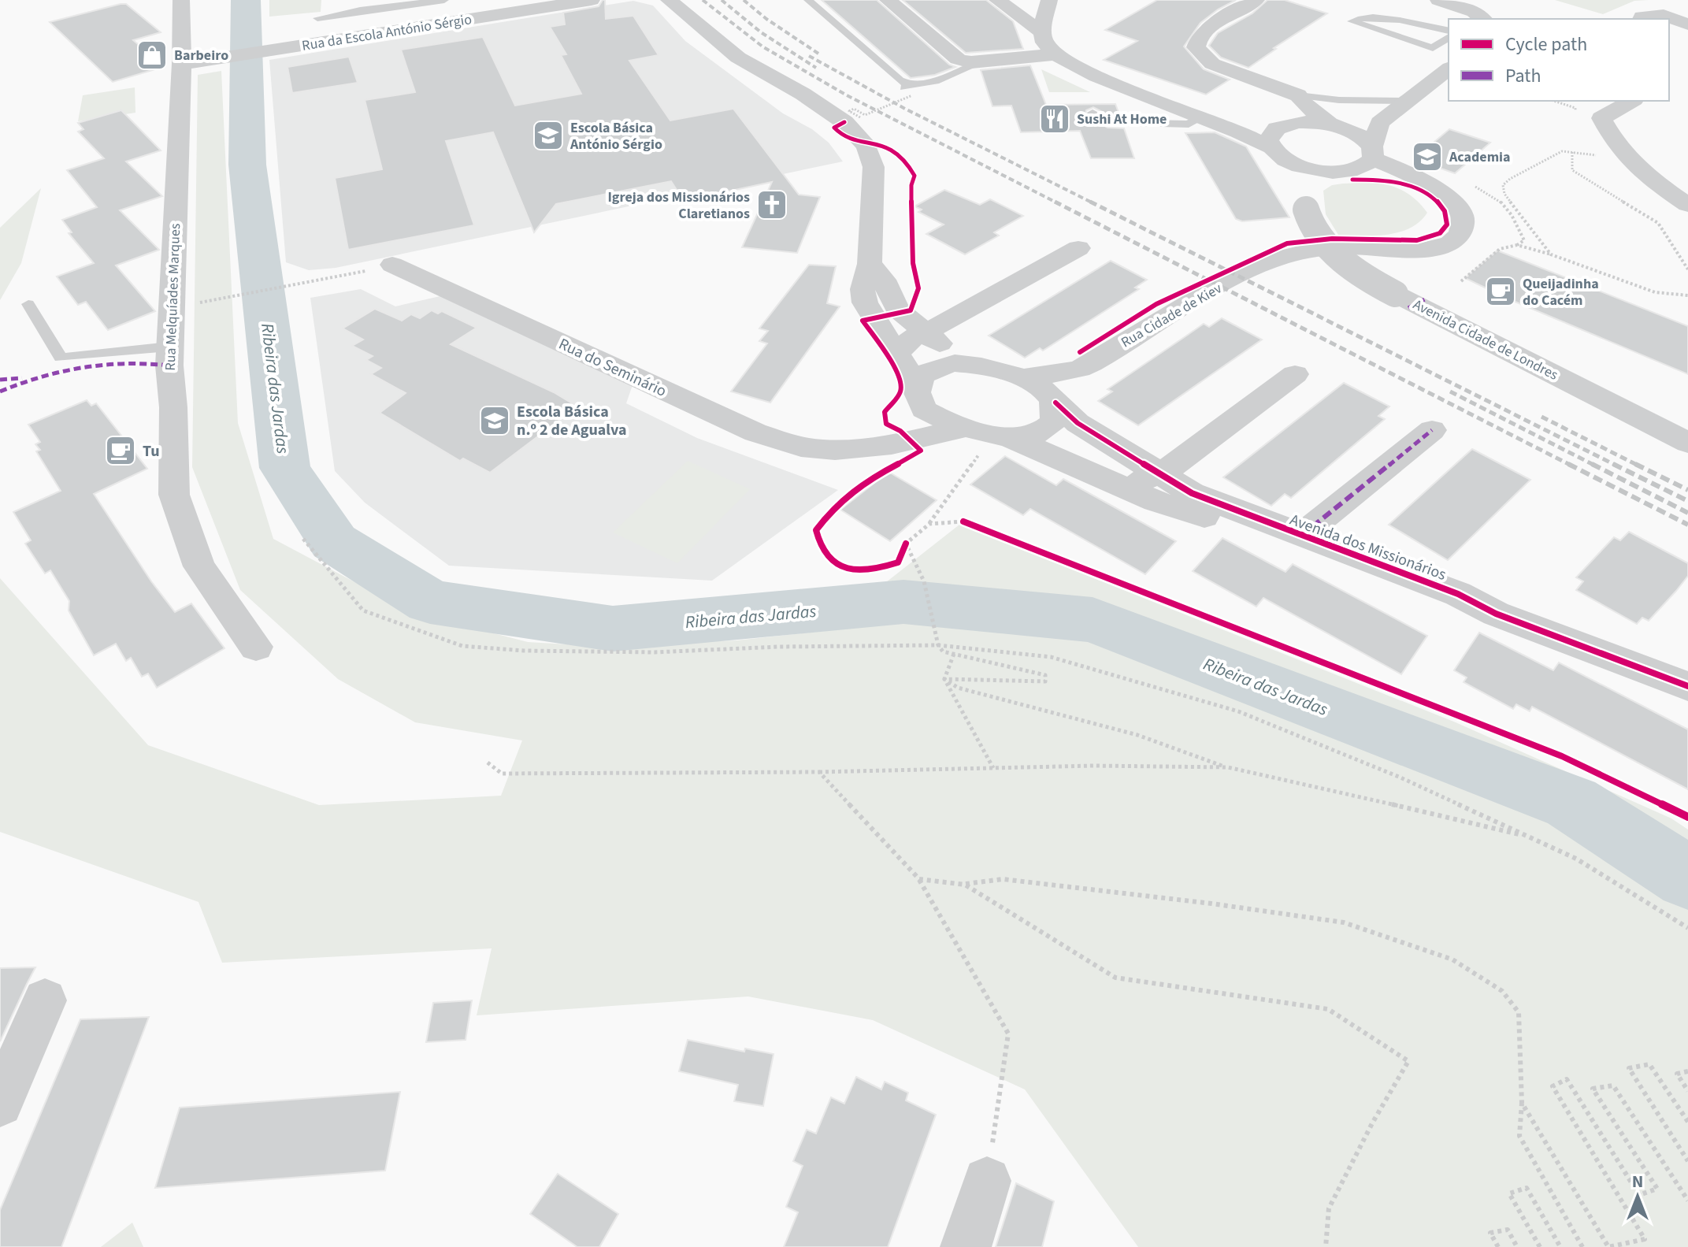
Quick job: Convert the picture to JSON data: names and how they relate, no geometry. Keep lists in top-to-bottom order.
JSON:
{
  "streets": {
    "street": [
      "Rua da Escola António Sérgio",
      "Rua Melquíades Marques",
      "Rua Cidade de Kiev",
      "Avenida Cidade de Londres",
      "Rua do Seminário",
      "Avenida dos Missionários"
    ]
  },
  "crossings": [
    ["Rua da Escola António Sérgio", "Rua Melquíades Marques"],
    ["Rua Cidade de Kiev", "Avenida Cidade de Londres"],
    ["Rua Cidade de Kiev", "Avenida dos Missionários"],
    ["Rua do Seminário", "Avenida dos Missionários"]
  ],
  "water": ["Ribeira das Jardas"],
  "places": {
    "shop": ["Barbeiro"],
    "restaurant": ["Sushi At Home"],
    "school or university": ["Escola Básica António Sérgio", "Academia", "Escola Básica n.º 2 de Agualva"],
    "church": ["Igreja dos Missionários Claretianos"],
    "cafe": ["Queijadinha do Cacém", "Tu"]
  },
  "legend": ["Cycle path", "Path"],
  "north": "top"
}
